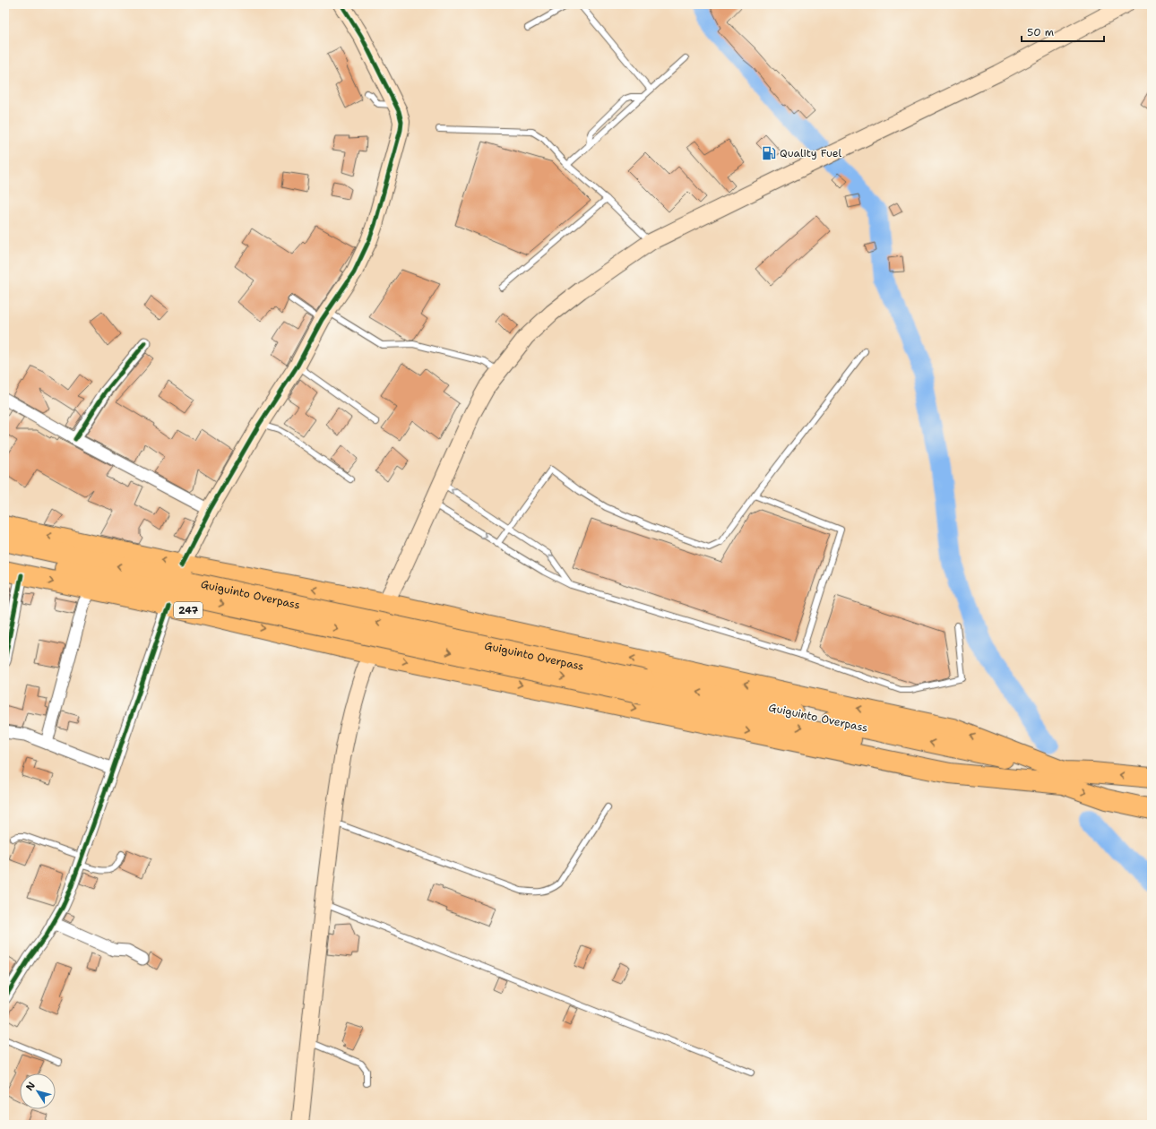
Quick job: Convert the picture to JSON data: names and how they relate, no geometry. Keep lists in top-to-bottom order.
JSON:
{
  "streets": {
    "highway": ["Guiguinto Overpass", "247"]
  },
  "places": {
    "fuel station": ["Quality Fuel"]
  },
  "scale_bar": "50 m",
  "north": "top left"
}
